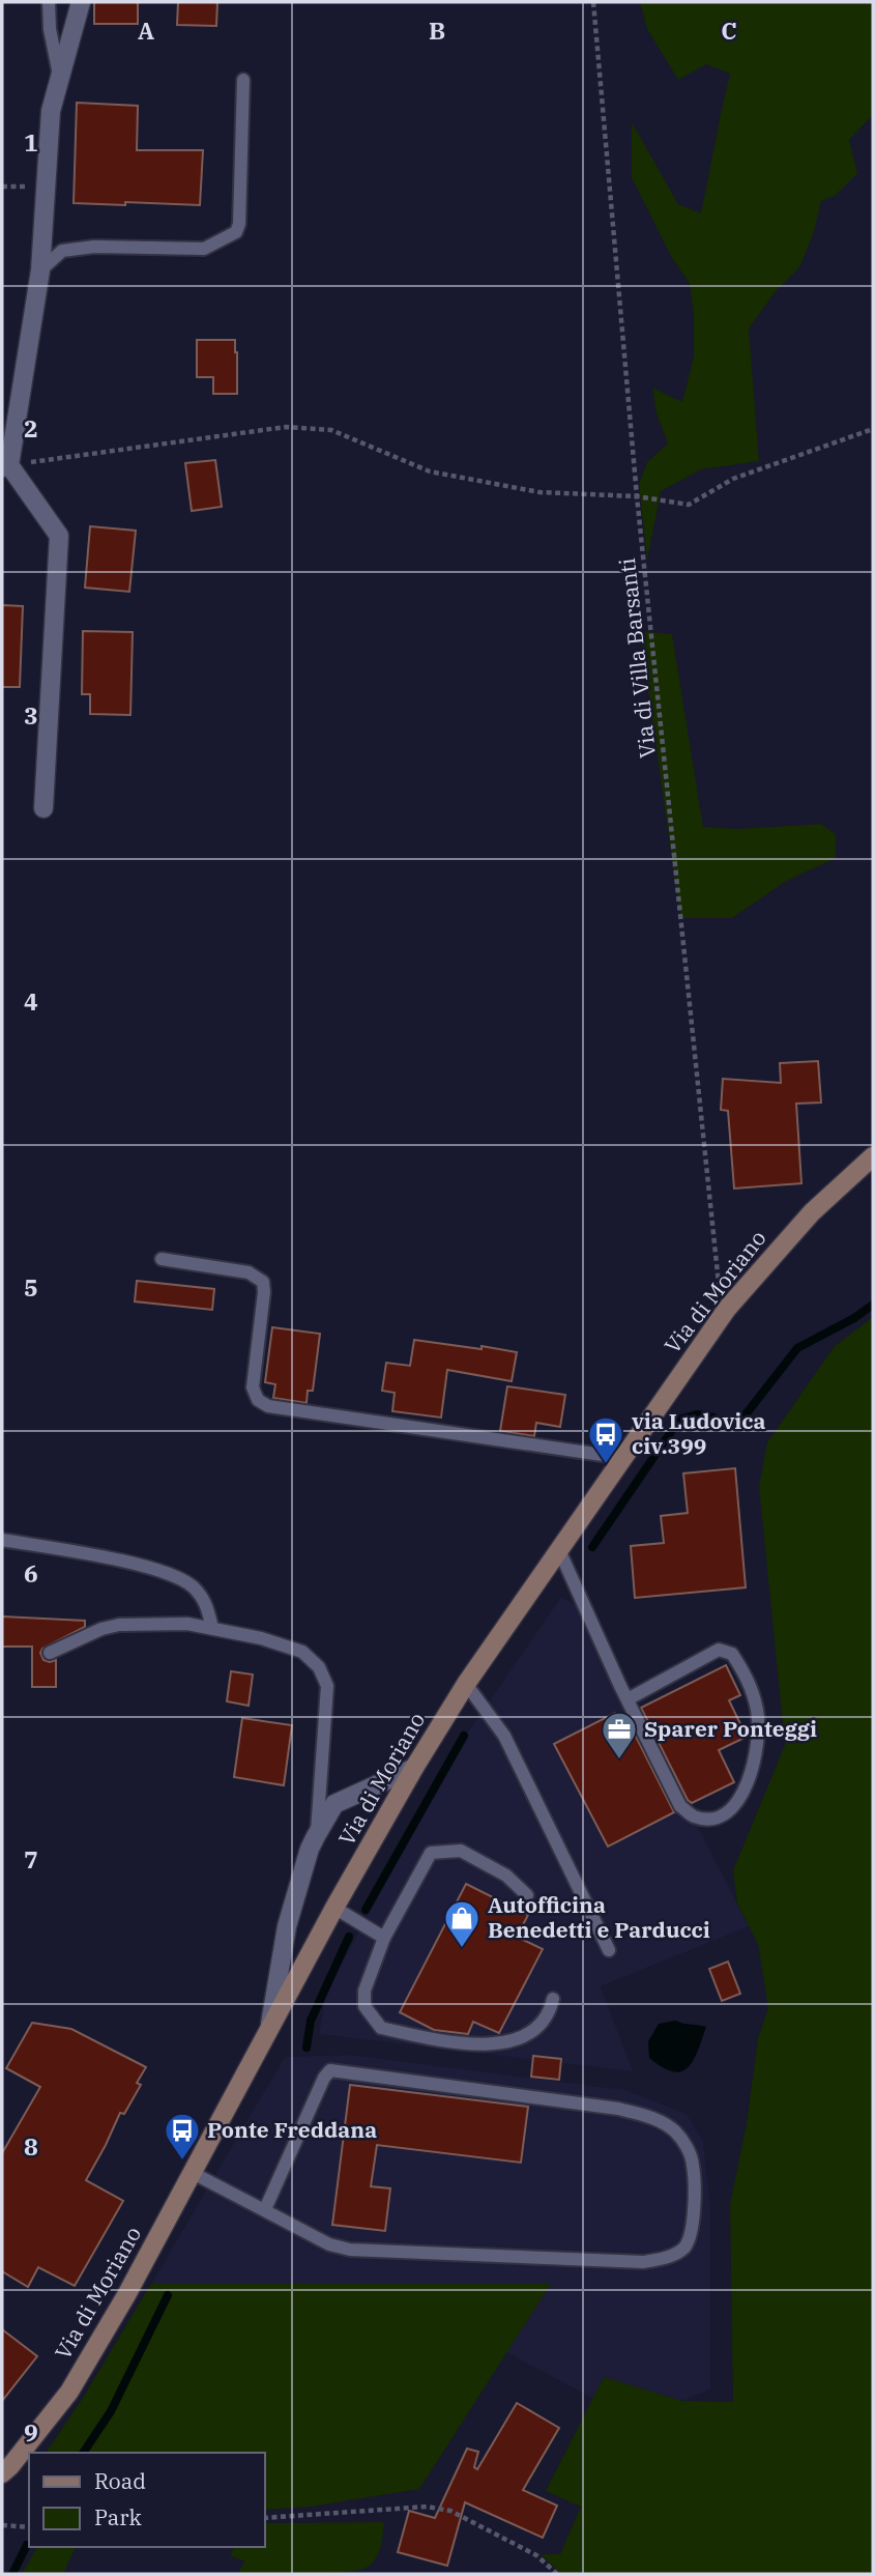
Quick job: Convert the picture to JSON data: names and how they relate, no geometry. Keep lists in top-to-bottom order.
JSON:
{
  "streets": {
    "main road": ["Via di Moriano"],
    "path": ["Via di Villa Barsanti"]
  },
  "crossings": [
    ["Via di Villa Barsanti", "Via di Moriano"]
  ],
  "places": {
    "bus stop": ["via Ludovica civ.399", "Ponte Freddana"],
    "office": ["Sparer Ponteggi"],
    "shop": ["Autofficina Benedetti e Parducci"]
  },
  "legend": ["Road", "Park"],
  "grid": {
    "columns": ["A", "B", "C"],
    "rows": [
      "1",
      "2",
      "3",
      "4",
      "5",
      "6",
      "7",
      "8",
      "9"
    ]
  }
}
